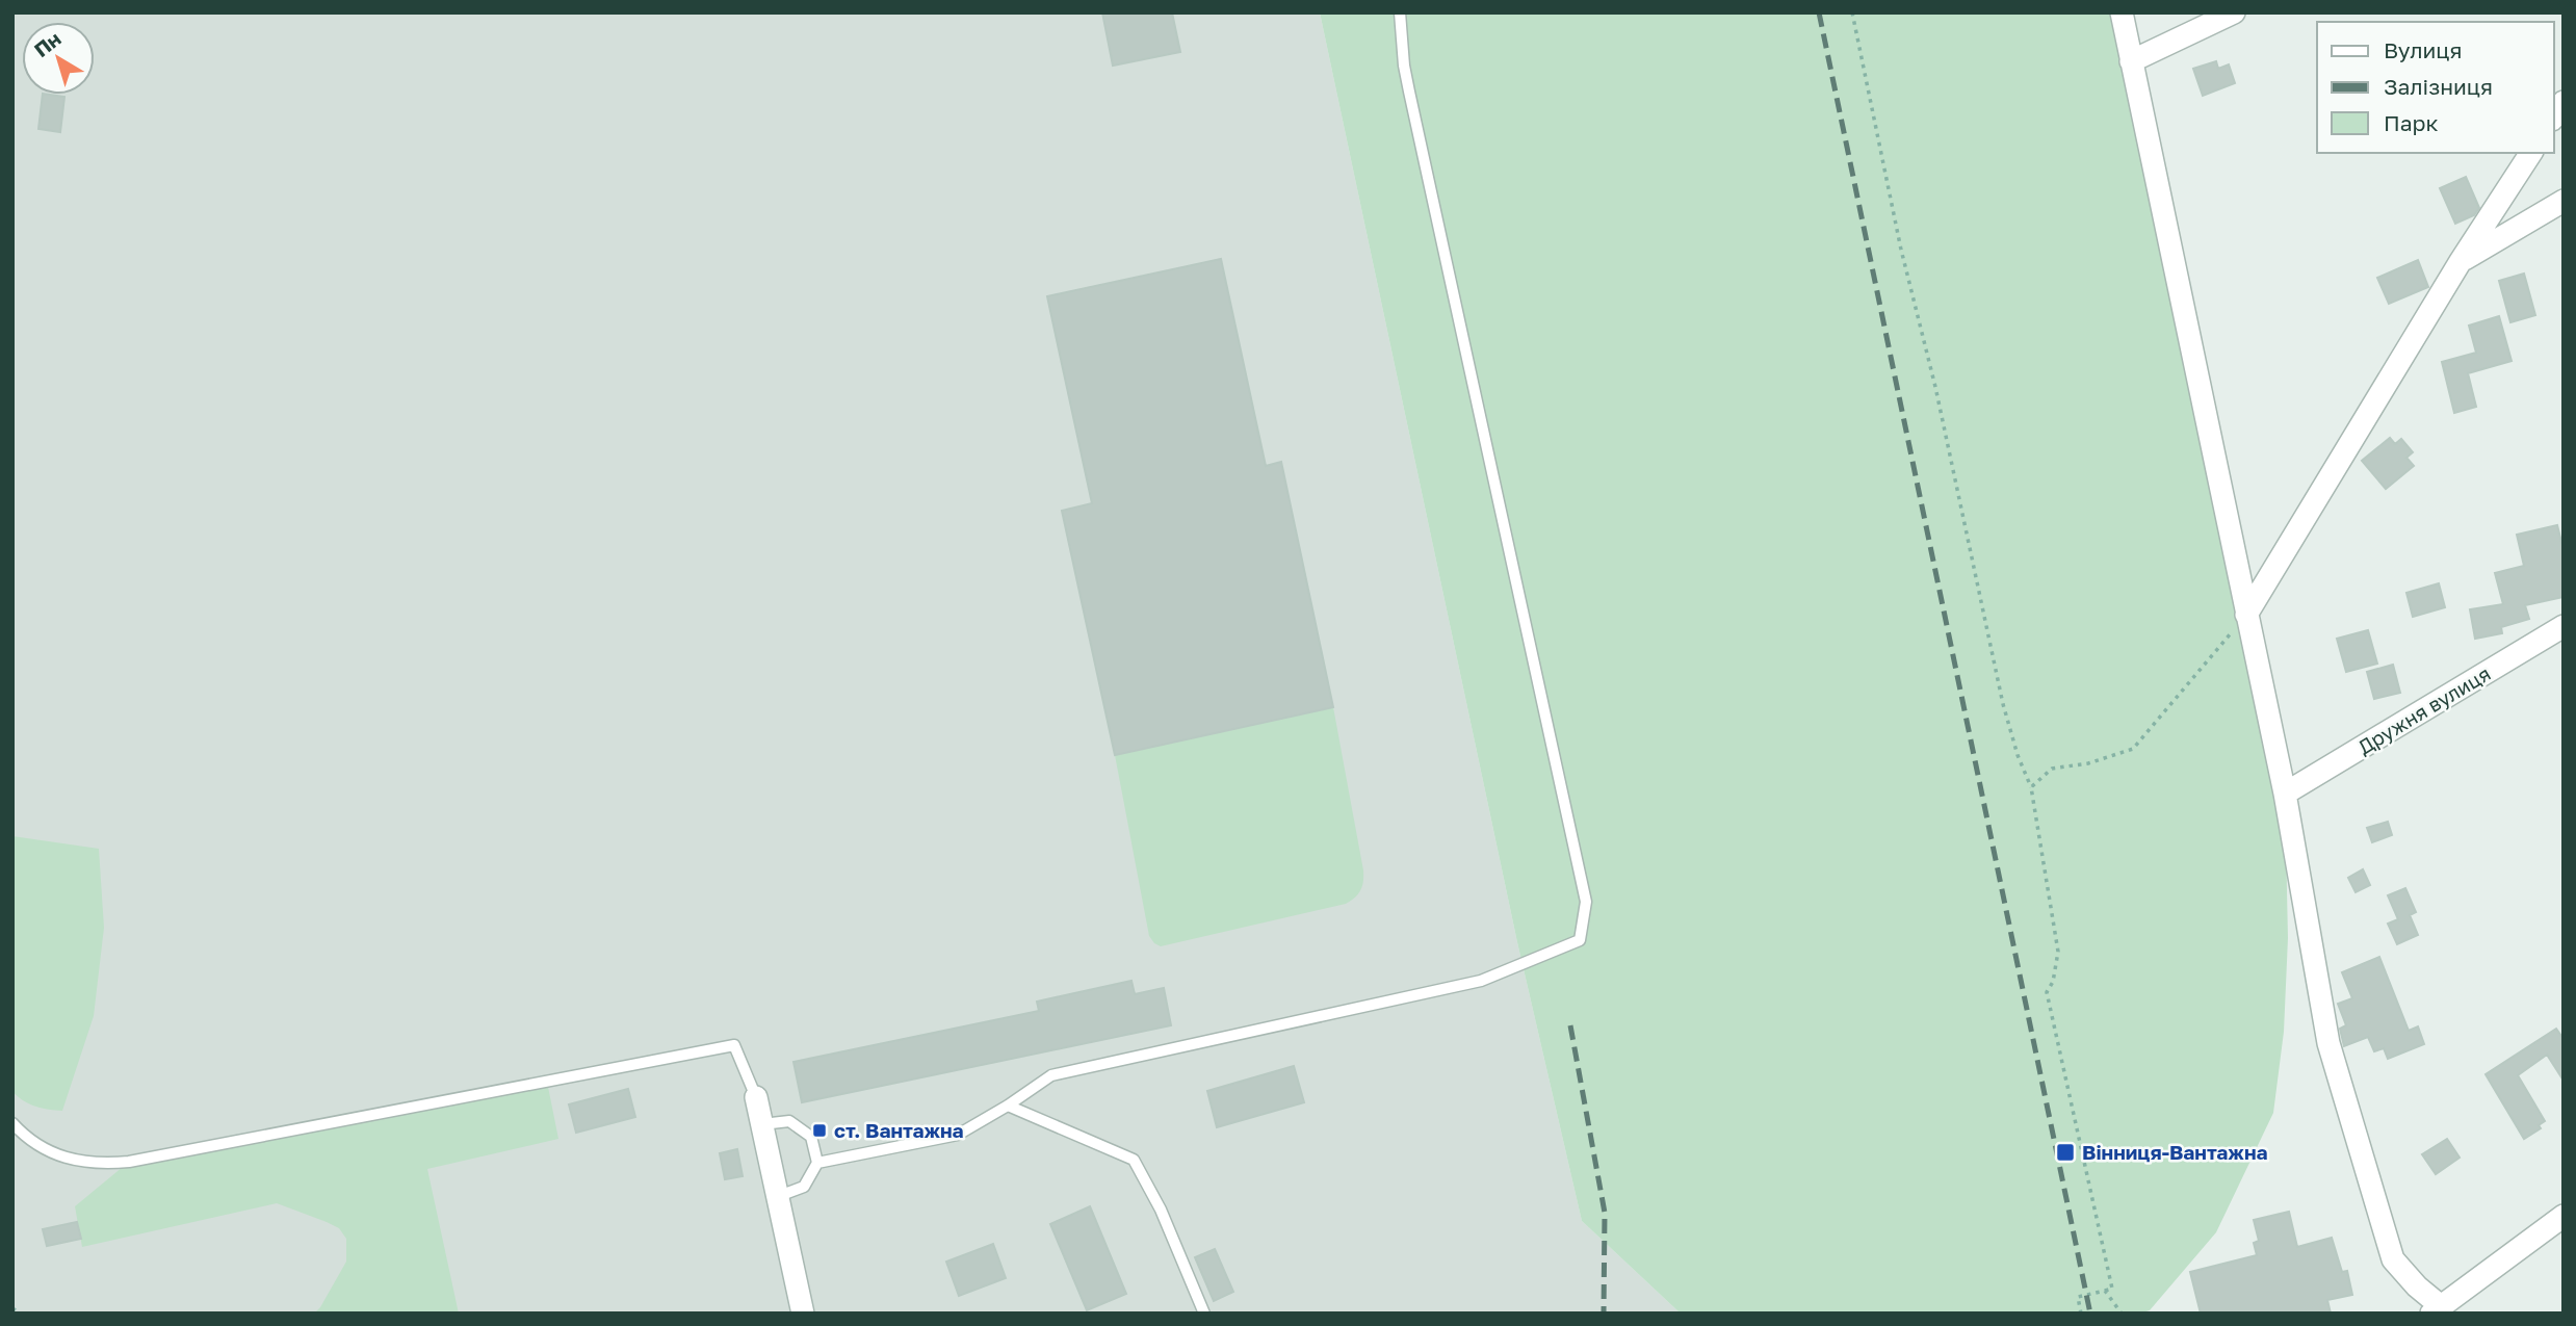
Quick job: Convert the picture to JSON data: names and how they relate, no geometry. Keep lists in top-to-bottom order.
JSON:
{
  "streets": {
    "street": ["Дружня вулиця"]
  },
  "places": {
    "transit": ["ст. Вантажна", "Вінниця-Вантажна"]
  },
  "legend": ["Вулиця", "Залізниця", "Парк"],
  "north": "top left"
}
